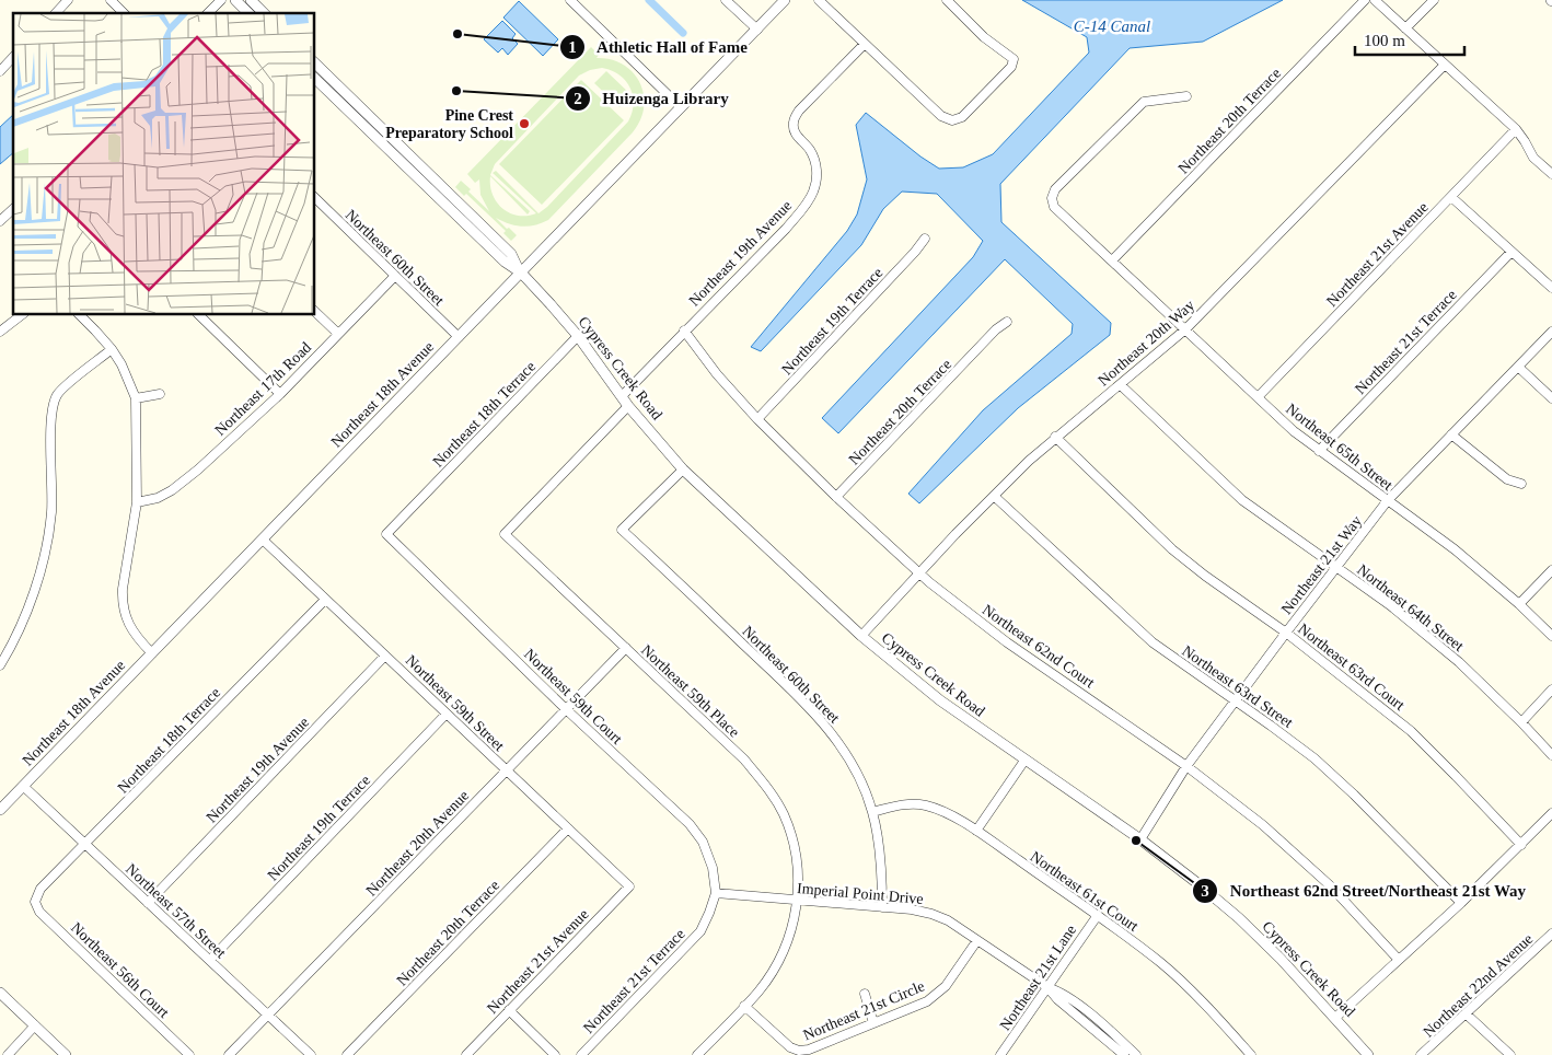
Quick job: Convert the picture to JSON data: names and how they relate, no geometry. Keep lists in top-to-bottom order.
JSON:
{
  "streets": {
    "street": [
      "Northeast 20th Terrace",
      "Northeast 19th Avenue",
      "Northeast 21st Avenue",
      "Northeast 60th Street",
      "Northeast 19th Terrace",
      "Northeast 21st Terrace",
      "Northeast 20th Way",
      "Cypress Creek Road",
      "Northeast 17th Road",
      "Northeast 18th Avenue",
      "Northeast 18th Terrace",
      "Northeast 65th Street",
      "Northeast 21st Way",
      "Northeast 64th Street",
      "Northeast 62nd Court",
      "Northeast 63rd Court",
      "Northeast 63rd Street",
      "Northeast 59th Place",
      "Northeast 59th Court",
      "Northeast 59th Street",
      "Northeast 20th Avenue",
      "Northeast 61st Court",
      "Imperial Point Drive",
      "Northeast 57th Street",
      "Northeast 56th Court",
      "Northeast 21st Lane",
      "Northeast 22nd Avenue",
      "Northeast 21st Circle"
    ]
  },
  "crossings": [
    ["Northeast 20th Terrace", "Northeast 65th Street"],
    ["Northeast 20th Terrace", "Northeast 62nd Court"],
    ["Northeast 20th Terrace", "Northeast 59th Street"],
    ["Northeast 19th Avenue", "Cypress Creek Road"],
    ["Northeast 19th Avenue", "Northeast 62nd Court"],
    ["Northeast 19th Avenue", "Northeast 59th Street"],
    ["Northeast 19th Avenue", "Northeast 57th Street"],
    ["Northeast 21st Avenue", "Northeast 65th Street"],
    ["Northeast 21st Avenue", "Northeast 59th Street"],
    ["Northeast 60th Street", "Cypress Creek Road"],
    ["Northeast 60th Street", "Northeast 17th Road"],
    ["Northeast 60th Street", "Northeast 18th Avenue"],
    ["Northeast 60th Street", "Northeast 61st Court"],
    ["Northeast 60th Street", "Imperial Point Drive"],
    ["Northeast 19th Terrace", "Northeast 62nd Court"],
    ["Northeast 19th Terrace", "Northeast 59th Street"],
    ["Northeast 19th Terrace", "Northeast 57th Street"],
    ["Northeast 21st Terrace", "Northeast 65th Street"],
    ["Northeast 21st Terrace", "Northeast 59th Court"],
    ["Northeast 21st Terrace", "Imperial Point Drive"],
    ["Northeast 20th Way", "Cypress Creek Road"],
    ["Northeast 20th Way", "Northeast 65th Street"],
    ["Northeast 20th Way", "Northeast 64th Street"],
    ["Northeast 20th Way", "Northeast 62nd Court"],
    ["Northeast 20th Way", "Northeast 63rd Court"],
    ["Northeast 20th Way", "Northeast 63rd Street"],
    ["Cypress Creek Road", "Northeast 18th Avenue"],
    ["Cypress Creek Road", "Northeast 18th Terrace"],
    ["Cypress Creek Road", "Northeast 21st Way"],
    ["Cypress Creek Road", "Northeast 59th Place"],
    ["Northeast 18th Avenue", "Northeast 59th Street"],
    ["Northeast 18th Avenue", "Northeast 57th Street"],
    ["Northeast 18th Terrace", "Northeast 59th Court"],
    ["Northeast 18th Terrace", "Northeast 59th Street"],
    ["Northeast 18th Terrace", "Northeast 57th Street"],
    ["Northeast 18th Terrace", "Northeast 56th Court"],
    ["Northeast 65th Street", "Northeast 21st Way"],
    ["Northeast 21st Way", "Northeast 64th Street"],
    ["Northeast 21st Way", "Northeast 62nd Court"],
    ["Northeast 21st Way", "Northeast 63rd Court"],
    ["Northeast 21st Way", "Northeast 63rd Street"],
    ["Northeast 59th Place", "Northeast 20th Avenue"],
    ["Northeast 59th Place", "Imperial Point Drive"],
    ["Northeast 59th Court", "Northeast 20th Avenue"],
    ["Northeast 59th Court", "Imperial Point Drive"],
    ["Northeast 59th Street", "Northeast 20th Avenue"],
    ["Northeast 20th Avenue", "Northeast 57th Street"],
    ["Northeast 61st Court", "Northeast 21st Lane"],
    ["Imperial Point Drive", "Northeast 21st Lane"],
    ["Imperial Point Drive", "Northeast 21st Circle"]
  ],
  "water": ["C-14 Canal"],
  "places": [
    "Athletic Hall of Fame",
    "Huizenga Library",
    "Pine Crest Preparatory School",
    "Northeast 62nd Street/Northeast 21st Way"
  ],
  "scale_bar": "100 m"
}
